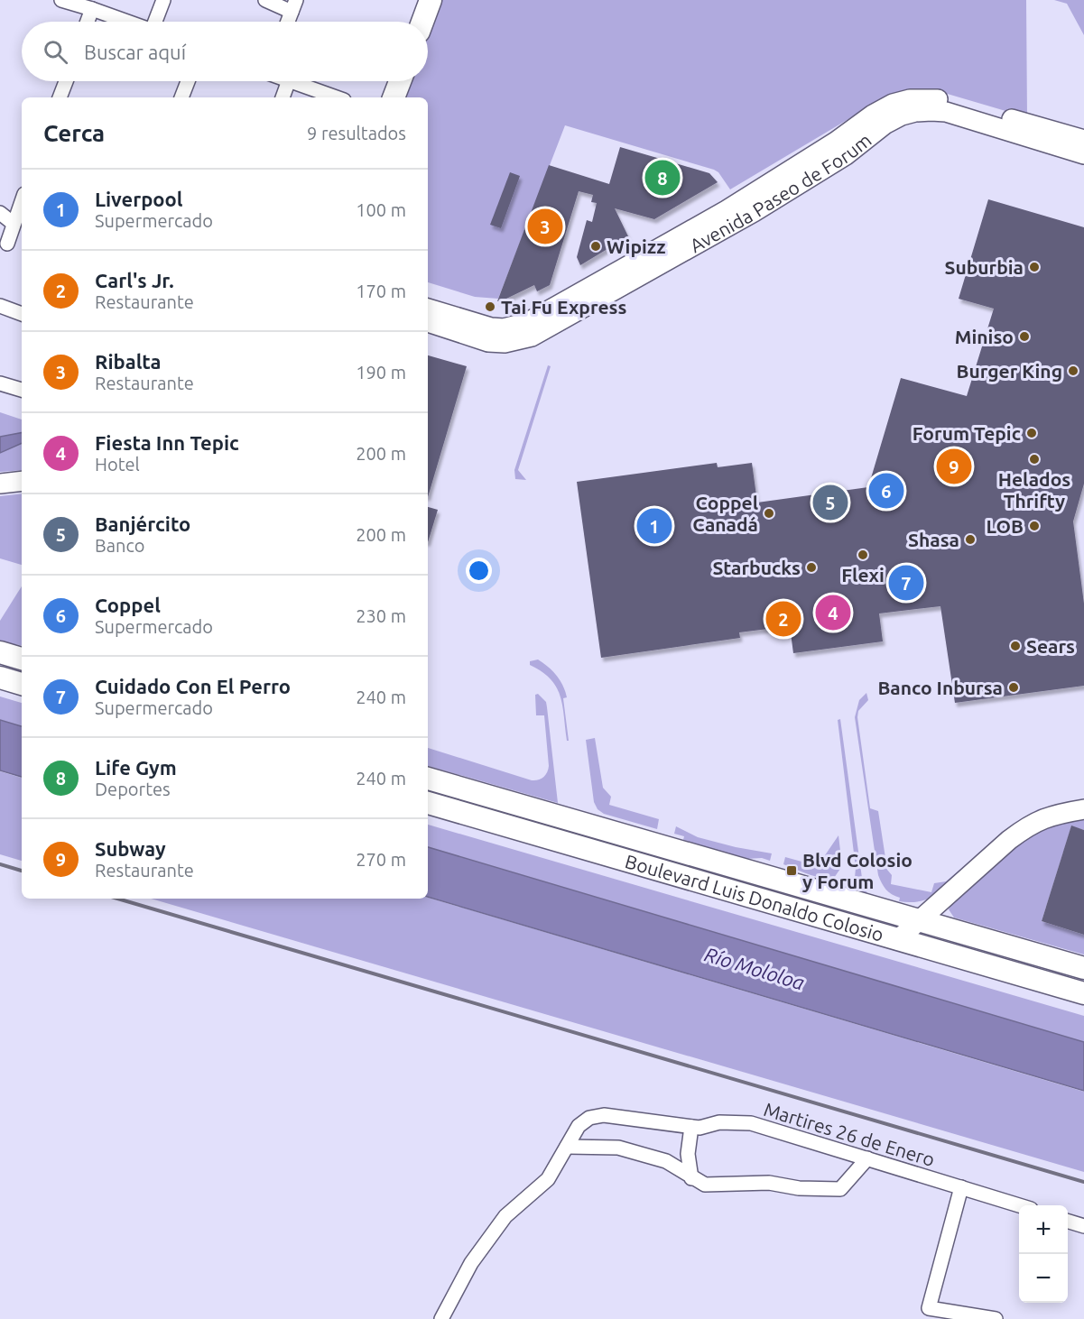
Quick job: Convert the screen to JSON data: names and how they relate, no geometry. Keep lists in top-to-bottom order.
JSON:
{
  "streets": {
    "main road": ["Boulevard Luis Donaldo Colosio"],
    "street": ["Avenida Paseo de Forum", "Martires 26 de Enero"]
  },
  "water": ["Río Mololoa"],
  "places": {
    "other": [
      "Wipizz",
      "Suburbia",
      "Tai Fu Express",
      "Miniso",
      "Burger King",
      "Forum Tepic",
      "Helados Thrifty",
      "Coppel Canadá",
      "LOB",
      "Shasa",
      "Flexi",
      "Starbucks",
      "Sears",
      "Banco Inbursa"
    ],
    "transit": ["Blvd Colosio y Forum"]
  },
  "page": {
    "search": "Buscar aquí",
    "heading": ["Cerca", "9 resultados"],
    "pins": [
      "8",
      "3",
      "9",
      "6",
      "5",
      "1",
      "7",
      "4",
      "2"
    ],
    "list": [
      {
        "mark": "1",
        "name": "Liverpool",
        "note": "Supermercado",
        "value": "100 m"
      },
      {
        "mark": "2",
        "name": "Carl's Jr.",
        "note": "Restaurante",
        "value": "170 m"
      },
      {
        "mark": "3",
        "name": "Ribalta",
        "note": "Restaurante",
        "value": "190 m"
      },
      {
        "mark": "4",
        "name": "Fiesta Inn Tepic",
        "note": "Hotel",
        "value": "200 m"
      },
      {
        "mark": "5",
        "name": "Banjército",
        "note": "Banco",
        "value": "200 m"
      },
      {
        "mark": "6",
        "name": "Coppel",
        "note": "Supermercado",
        "value": "230 m"
      },
      {
        "mark": "7",
        "name": "Cuidado Con El Perro",
        "note": "Supermercado",
        "value": "240 m"
      },
      {
        "mark": "8",
        "name": "Life Gym",
        "note": "Deportes",
        "value": "240 m"
      },
      {
        "mark": "9",
        "name": "Subway",
        "note": "Restaurante",
        "value": "270 m"
      }
    ],
    "map_buttons": ["+", "−"]
  }
}
